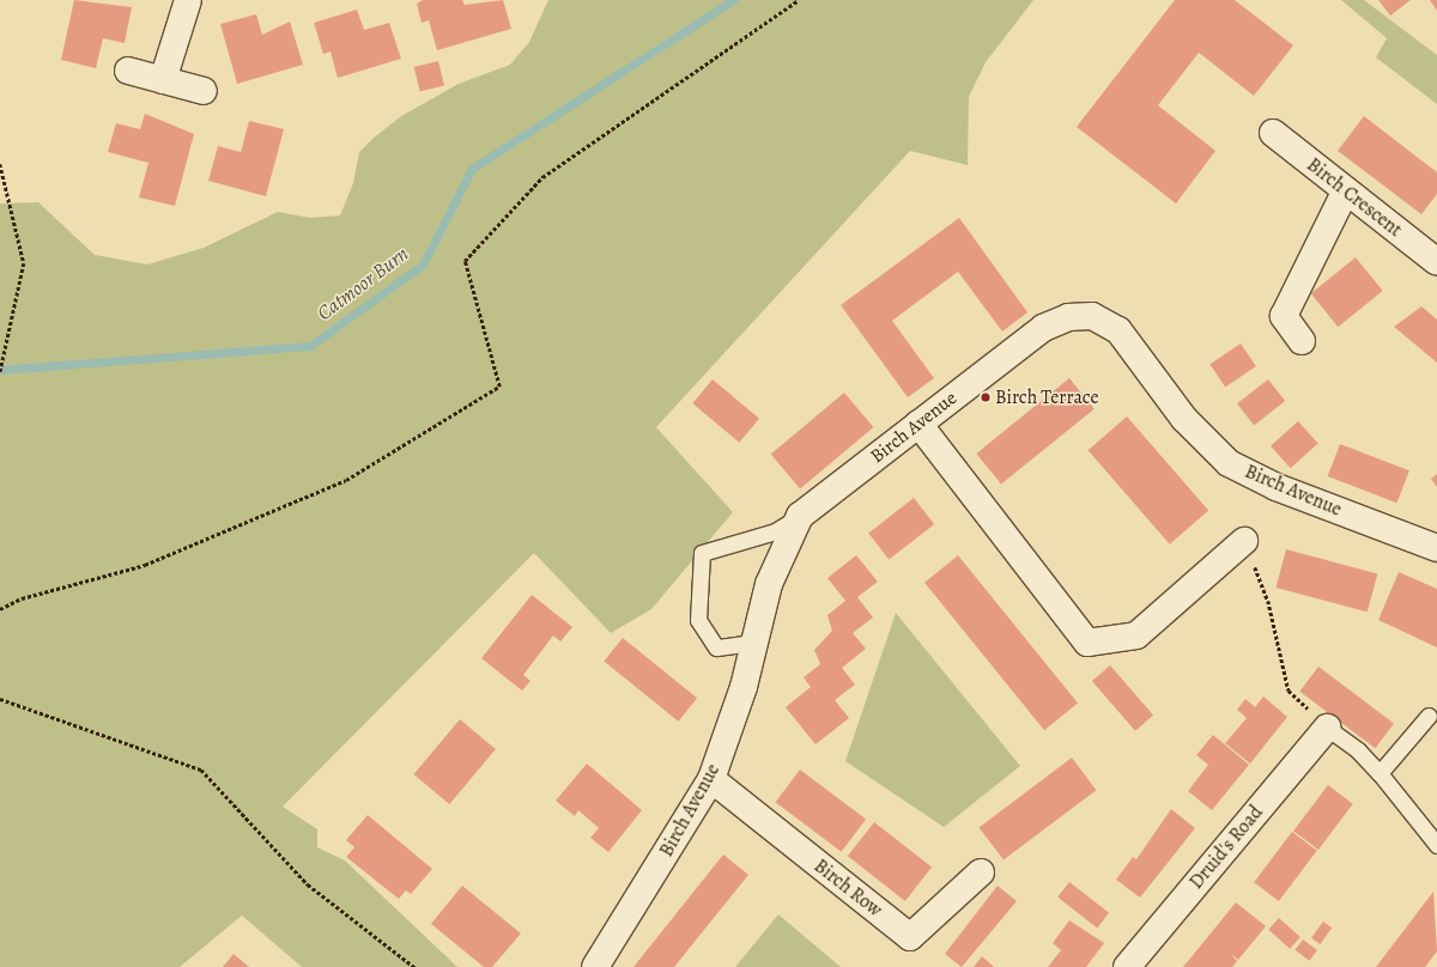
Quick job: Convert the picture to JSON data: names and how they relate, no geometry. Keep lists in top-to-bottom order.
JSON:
{
  "streets": {
    "street": [
      "Birch Crescent",
      "Birch Avenue",
      "Druid's Road",
      "Birch Row"
    ]
  },
  "crossings": [
    ["Birch Avenue", "Birch Row"]
  ],
  "water": ["Catmoor Burn"],
  "places": ["Birch Terrace"]
}
